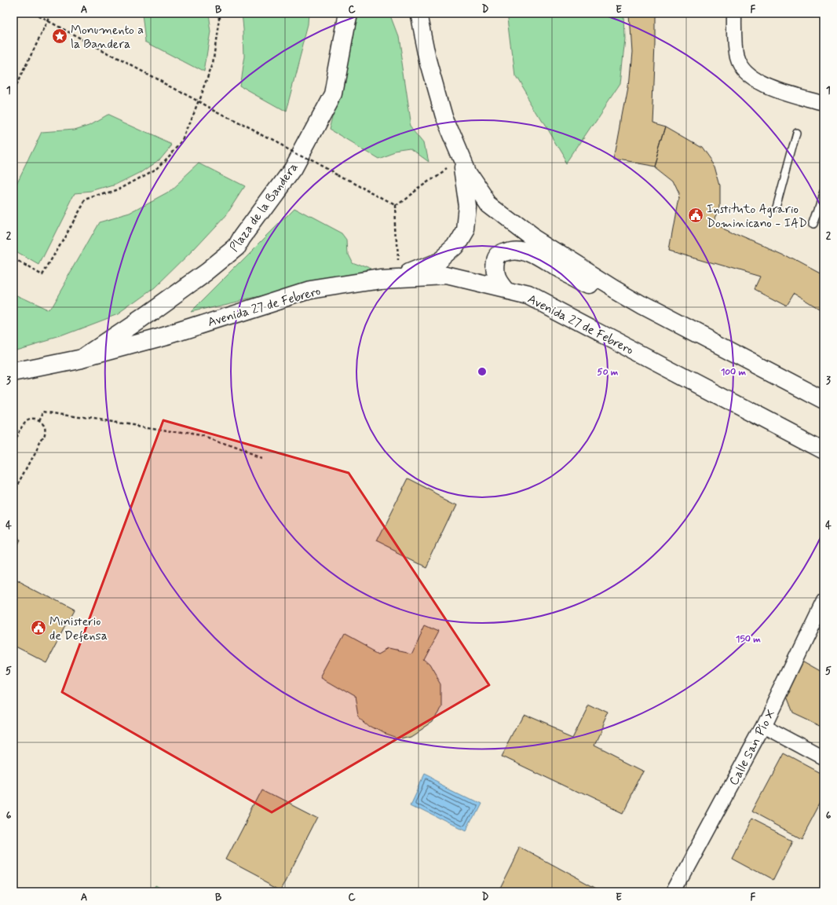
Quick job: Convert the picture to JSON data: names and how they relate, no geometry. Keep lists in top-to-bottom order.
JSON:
{
  "streets": {
    "highway": ["Plaza de la Bandera", "Avenida 27 de Febrero"],
    "street": ["Calle San Pío X"]
  },
  "crossings": [
    ["Plaza de la Bandera", "Avenida 27 de Febrero"]
  ],
  "places": {
    "place": ["Monumento a la Bandera"],
    "public building": ["Instituto Agrario Dominicano - IAD", "Ministerio de Defensa"]
  },
  "grid": {
    "columns": [
      "A",
      "B",
      "C",
      "D",
      "E",
      "F"
    ],
    "rows": [
      "1",
      "2",
      "3",
      "4",
      "5",
      "6"
    ]
  },
  "rings": ["50 m", "100 m", "150 m"]
}
